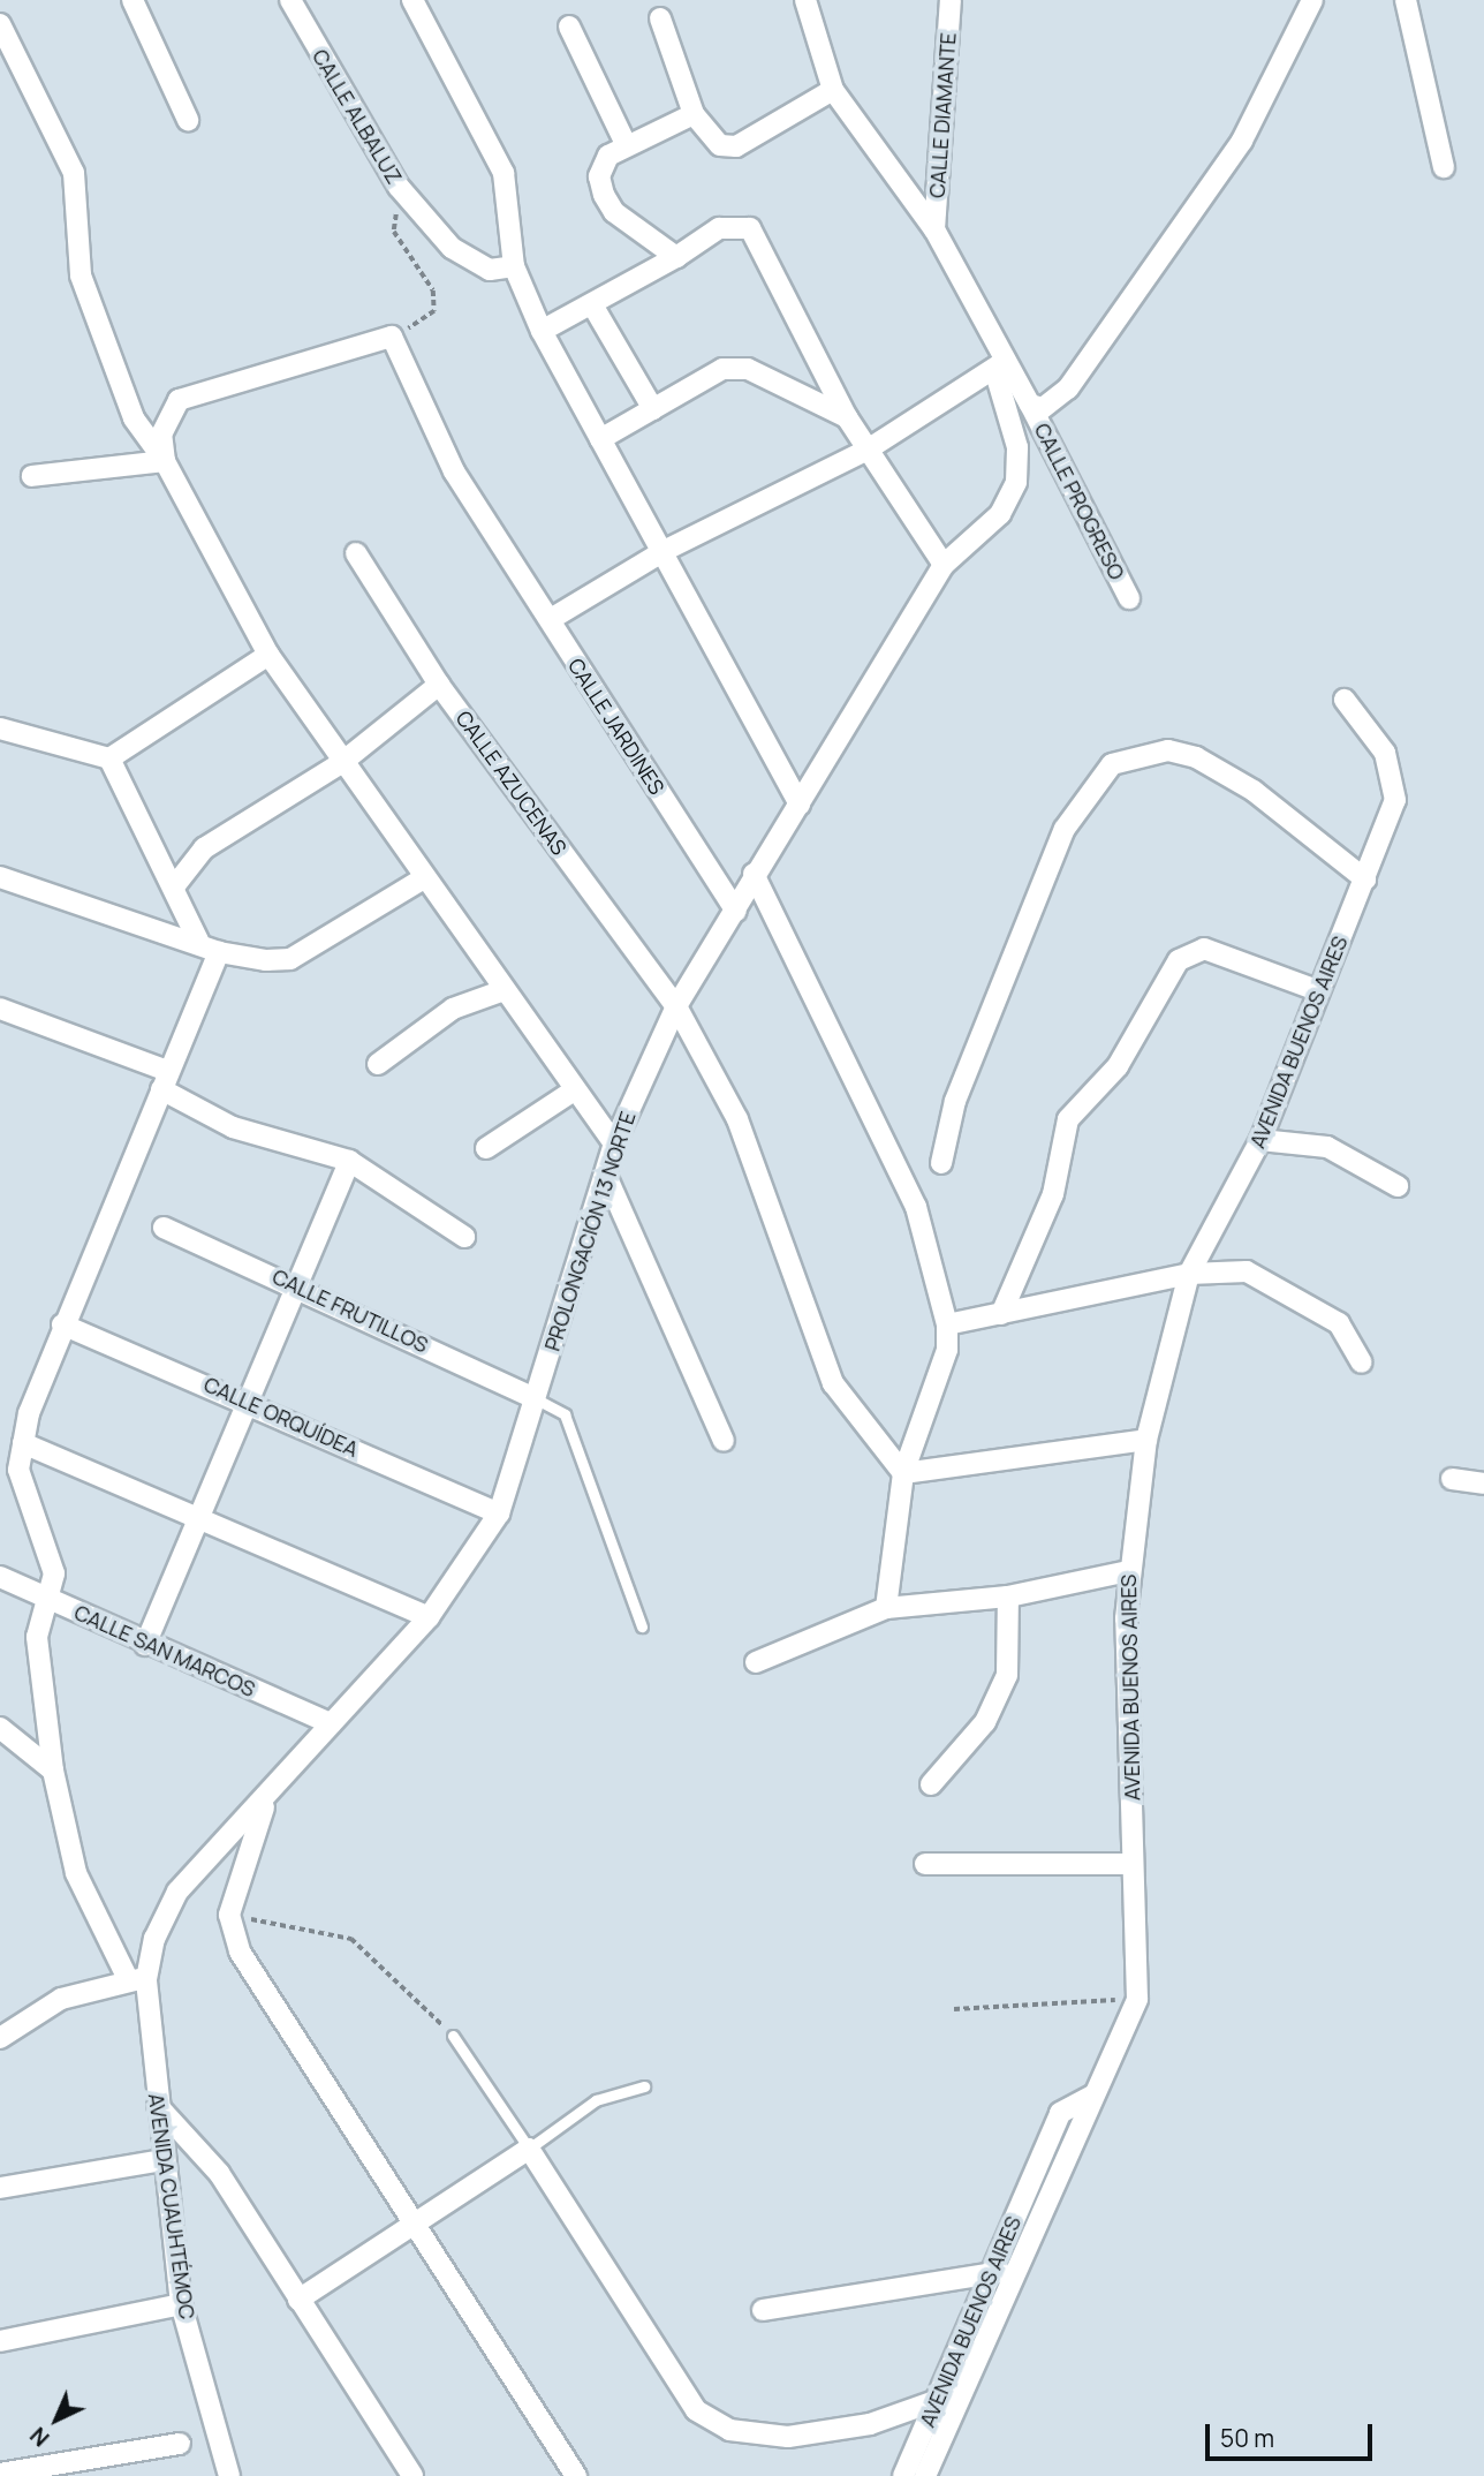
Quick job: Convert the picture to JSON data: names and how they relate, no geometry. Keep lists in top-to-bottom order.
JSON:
{
  "streets": {
    "street": [
      "CALLE DIAMANTE",
      "CALLE ALBALUZ",
      "CALLE PROGRESO",
      "CALLE JARDINES",
      "CALLE AZUCENAS",
      "AVENIDA BUENOS AIRES",
      "PROLONGACIÓN 13 NORTE",
      "CALLE FRUTILLOS",
      "CALLE ORQUÍDEA",
      "CALLE SAN MARCOS",
      "AVENIDA CUAUHTÉMOC"
    ]
  },
  "crossings": [
    ["CALLE PROGRESO", "PROLONGACIÓN 13 NORTE"],
    ["CALLE JARDINES", "PROLONGACIÓN 13 NORTE"],
    ["CALLE AZUCENAS", "PROLONGACIÓN 13 NORTE"],
    ["PROLONGACIÓN 13 NORTE", "CALLE FRUTILLOS"],
    ["PROLONGACIÓN 13 NORTE", "CALLE ORQUÍDEA"],
    ["PROLONGACIÓN 13 NORTE", "CALLE SAN MARCOS"],
    ["PROLONGACIÓN 13 NORTE", "AVENIDA CUAUHTÉMOC"]
  ],
  "scale_bar": "50 m",
  "north": "bottom left"
}
